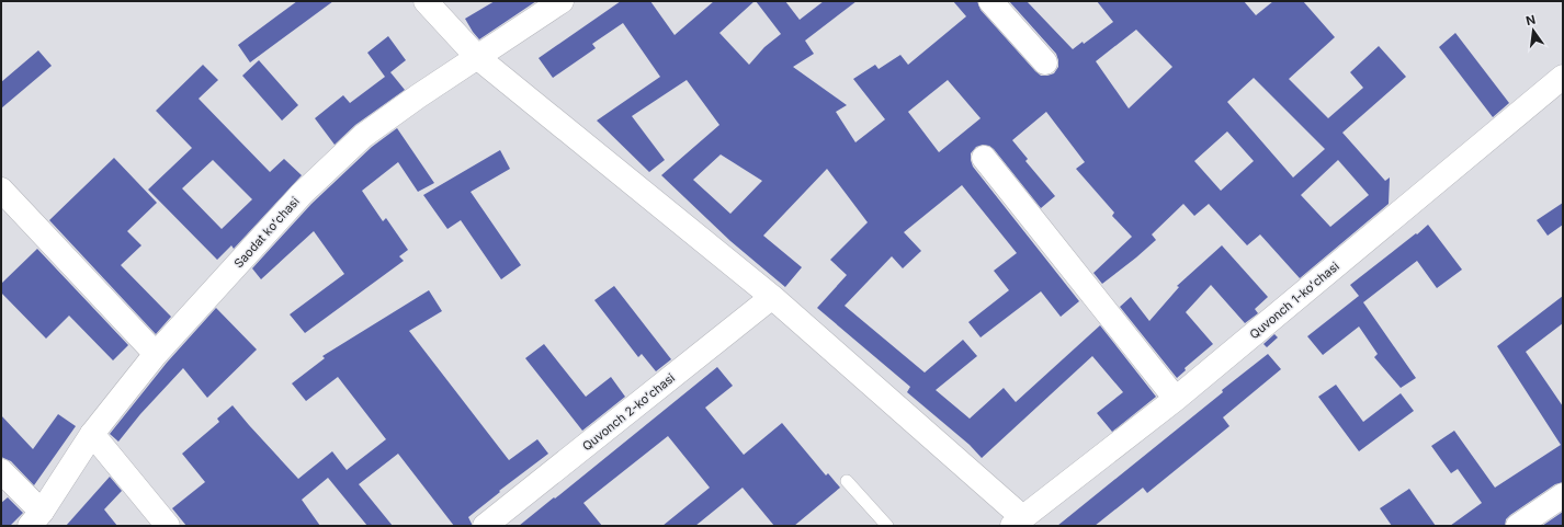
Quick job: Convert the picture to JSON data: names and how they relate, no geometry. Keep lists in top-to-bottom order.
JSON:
{
  "streets": {
    "street": ["Saodat koʻchasi", "Quvonch 1-koʻchasi", "Quvonch 2-koʻchasi"]
  },
  "north": "top"
}
